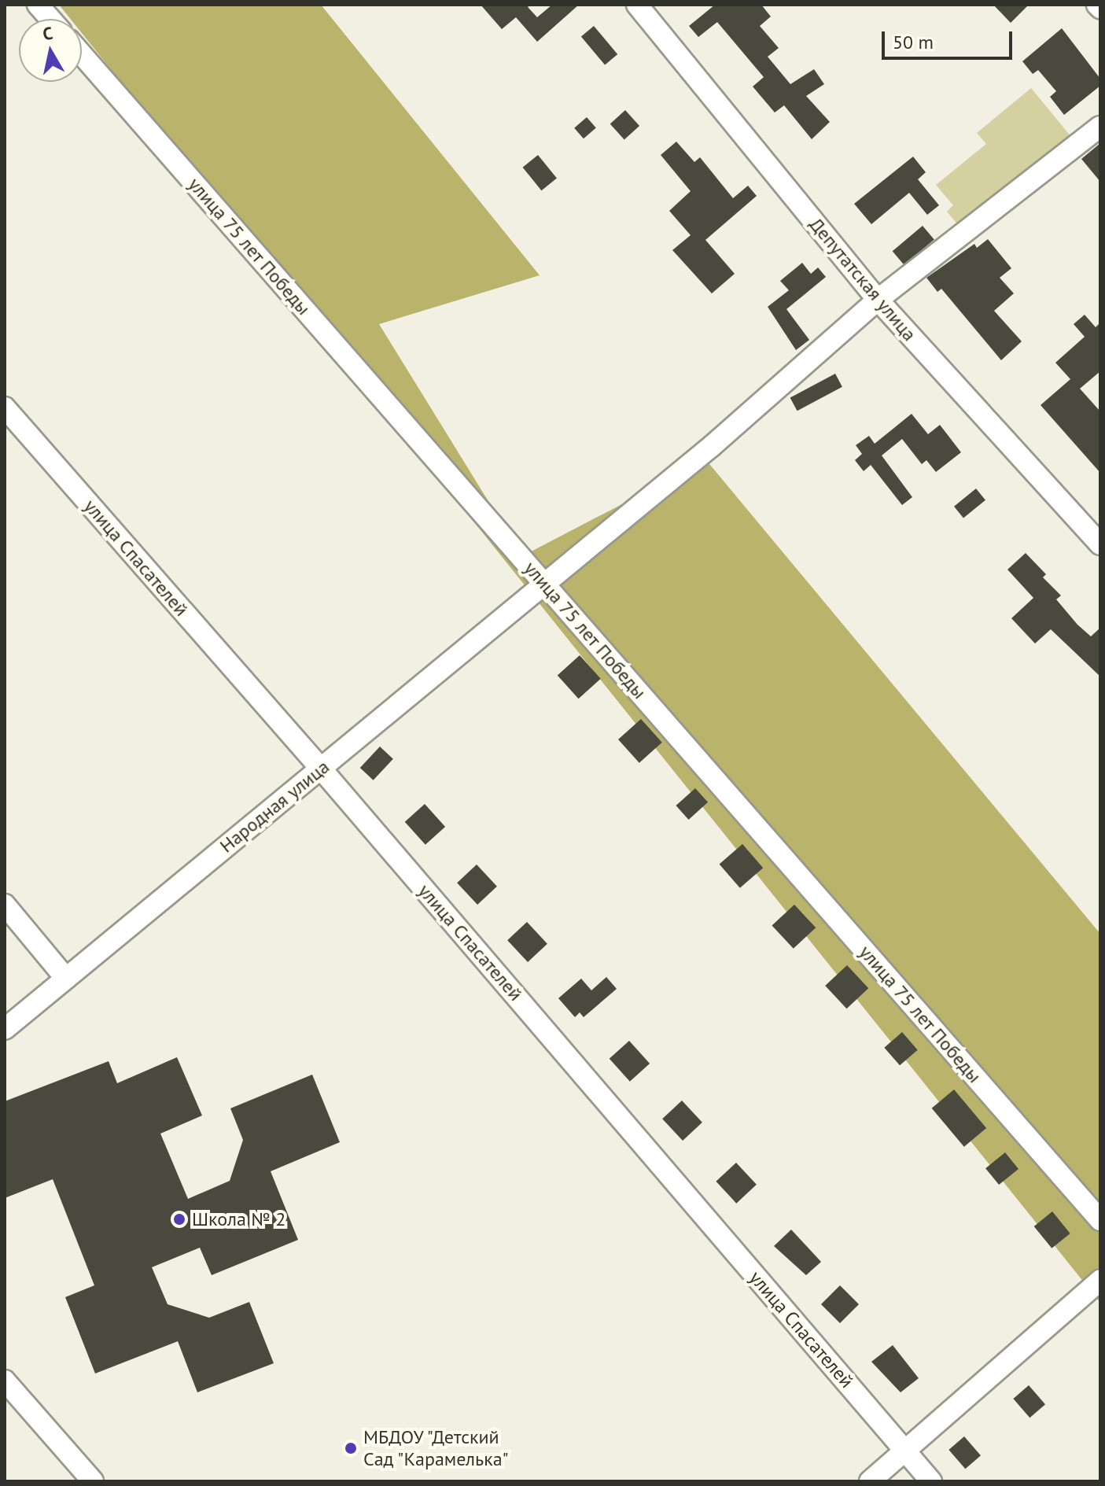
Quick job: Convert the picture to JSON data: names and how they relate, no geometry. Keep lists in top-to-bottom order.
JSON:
{
  "streets": {
    "street": [
      "улица 75 лет Победы",
      "Депутатская улица",
      "улица Спасателей",
      "Народная улица"
    ]
  },
  "crossings": [
    ["улица 75 лет Победы", "Народная улица"],
    ["Депутатская улица", "Народная улица"],
    ["улица Спасателей", "Народная улица"]
  ],
  "places": ["Школа № 2", "МБДОУ \"Детский Сад \"Карамелька\""],
  "scale_bar": "50 m",
  "north": "top"
}
